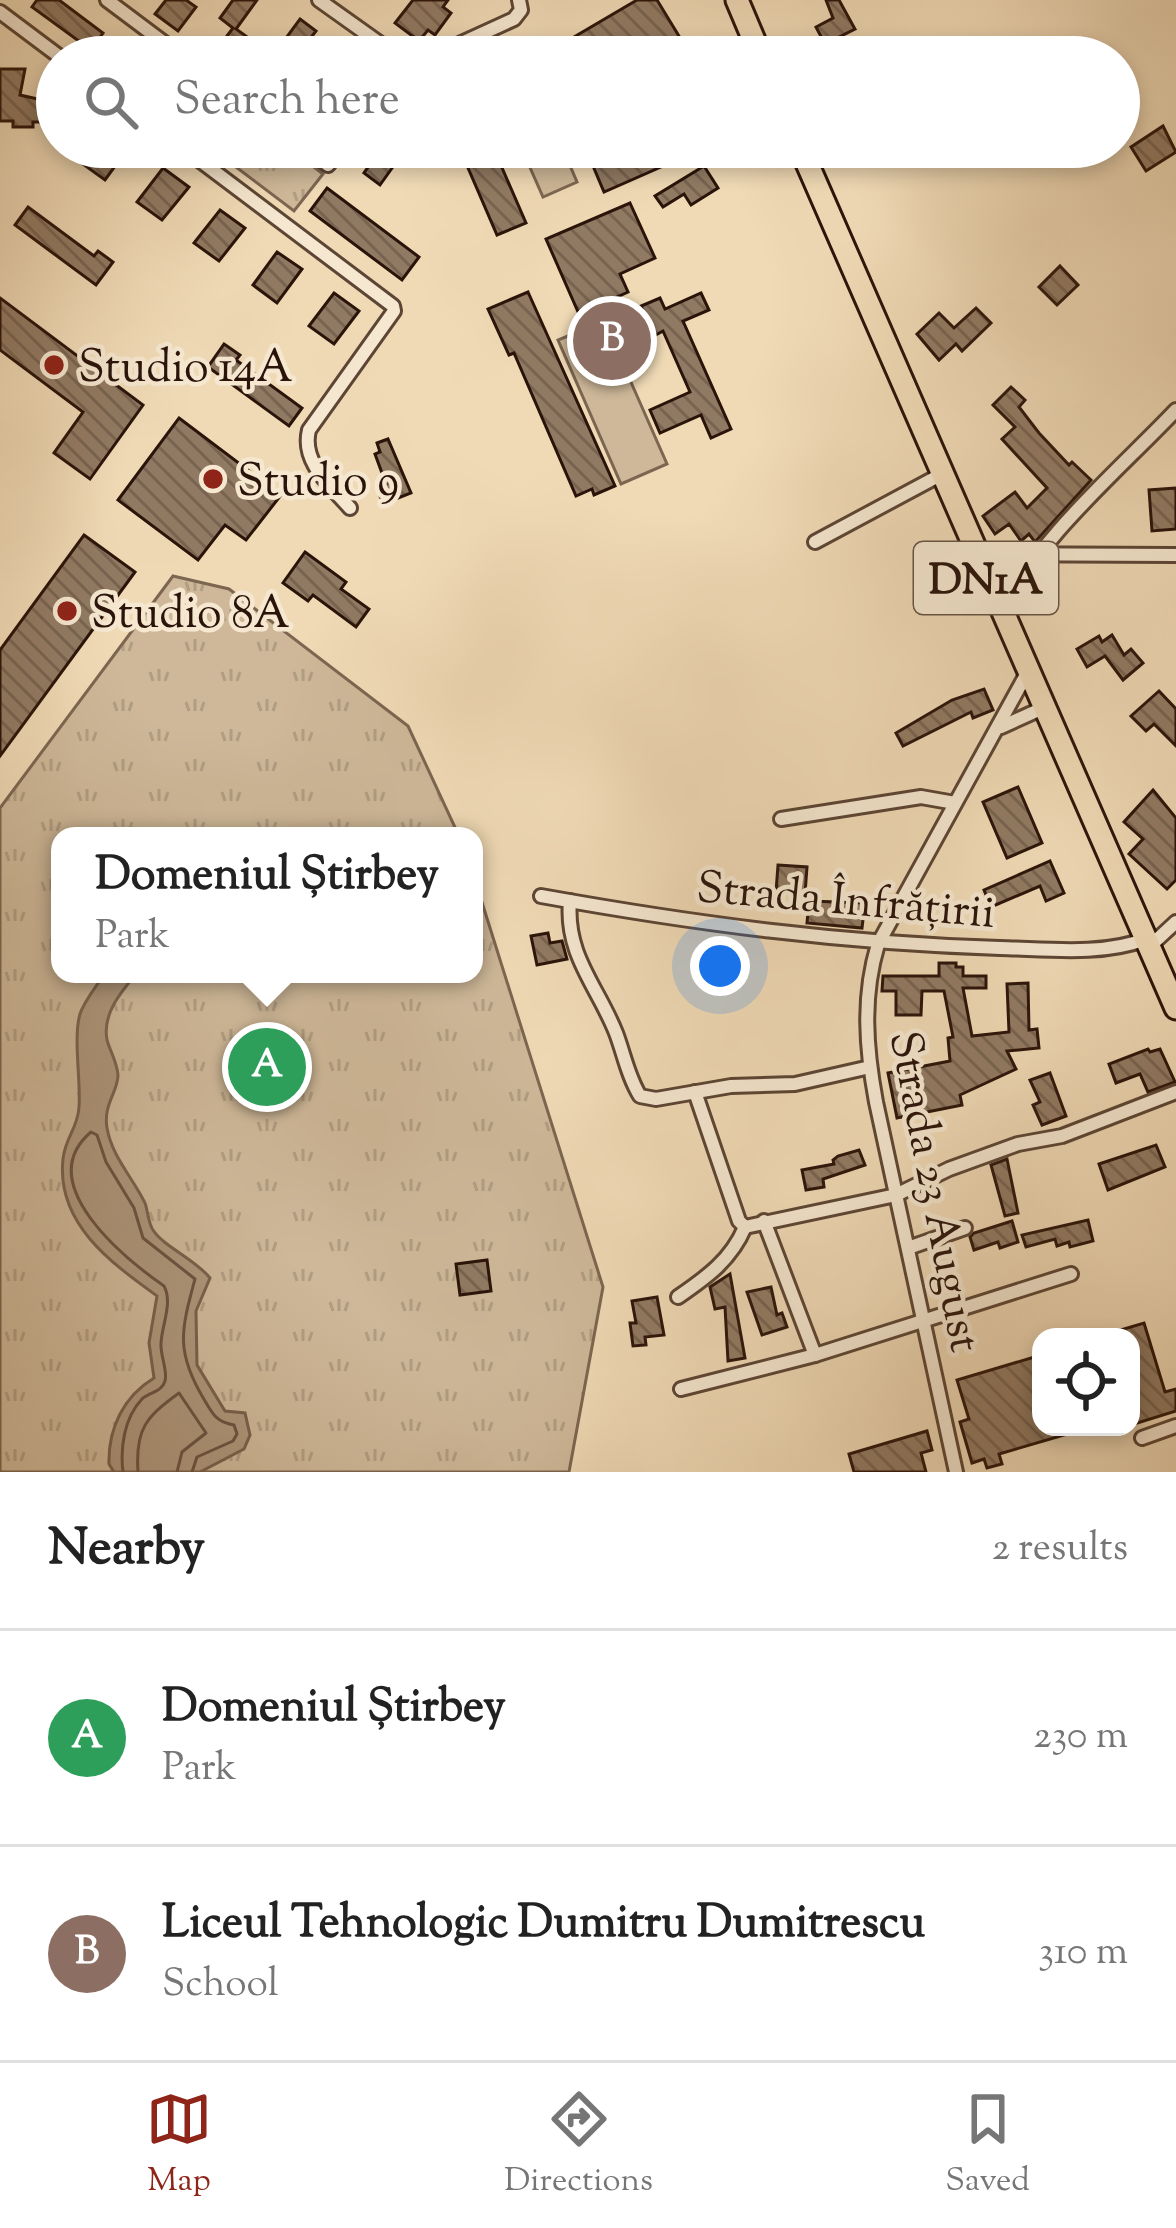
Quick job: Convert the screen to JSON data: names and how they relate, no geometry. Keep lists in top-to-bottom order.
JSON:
{
  "streets": {
    "main road": ["DN1A"],
    "street": ["Strada Înfrățirii", "Strada 23 August"]
  },
  "crossings": [
    ["DN1A", "Strada Înfrățirii"],
    ["DN1A", "Strada 23 August"],
    ["Strada Înfrățirii", "Strada 23 August"]
  ],
  "places": ["Studio 14A", "Studio 9", "Studio 8A"],
  "page": {
    "search": "Search here",
    "pins": ["B", "A"],
    "popup": ["Domeniul Știrbey", "Park"],
    "heading": ["Nearby", "2 results"],
    "list": [
      {
        "mark": "A",
        "name": "Domeniul Știrbey",
        "note": "Park",
        "value": "230 m"
      },
      {
        "mark": "B",
        "name": "Liceul Tehnologic Dumitru Dumitrescu",
        "note": "School",
        "value": "310 m"
      }
    ],
    "nav": ["Map", "Directions", "Saved"]
  }
}
